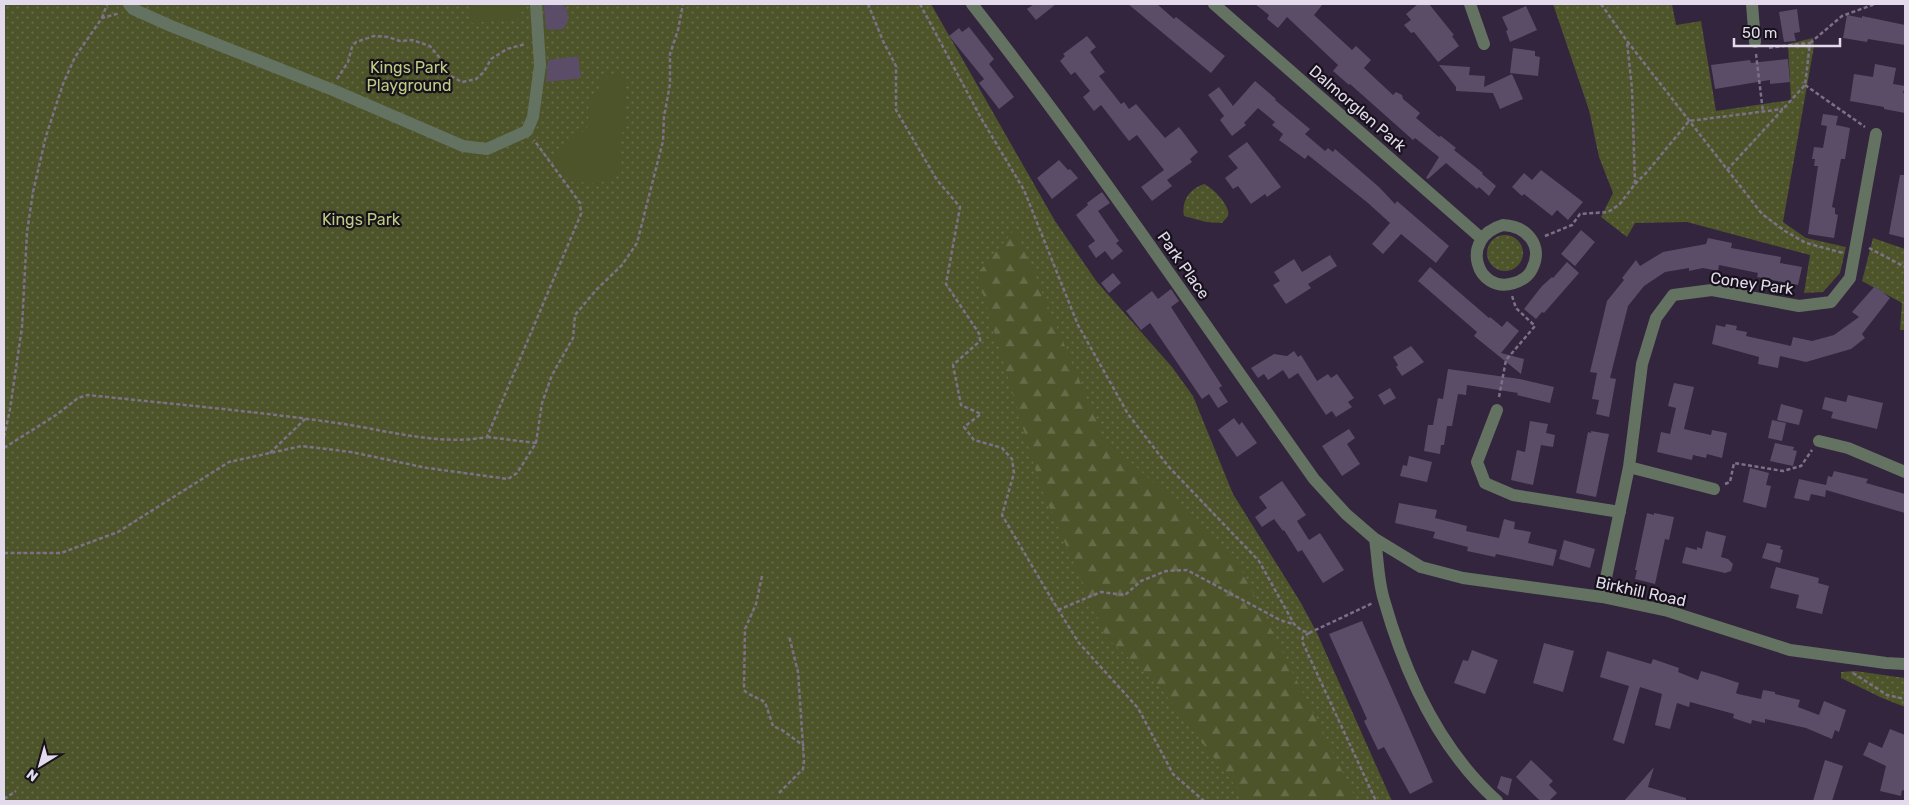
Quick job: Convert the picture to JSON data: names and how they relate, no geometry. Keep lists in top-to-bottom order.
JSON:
{
  "streets": {
    "street": [
      "Dalmorglen Park",
      "Park Place",
      "Coney Park",
      "Birkhill Road"
    ]
  },
  "crossings": [
    ["Park Place", "Birkhill Road"],
    ["Coney Park", "Birkhill Road"]
  ],
  "parks": ["Kings Park Playground", "Kings Park"],
  "scale_bar": "50 m",
  "north": "bottom left"
}
